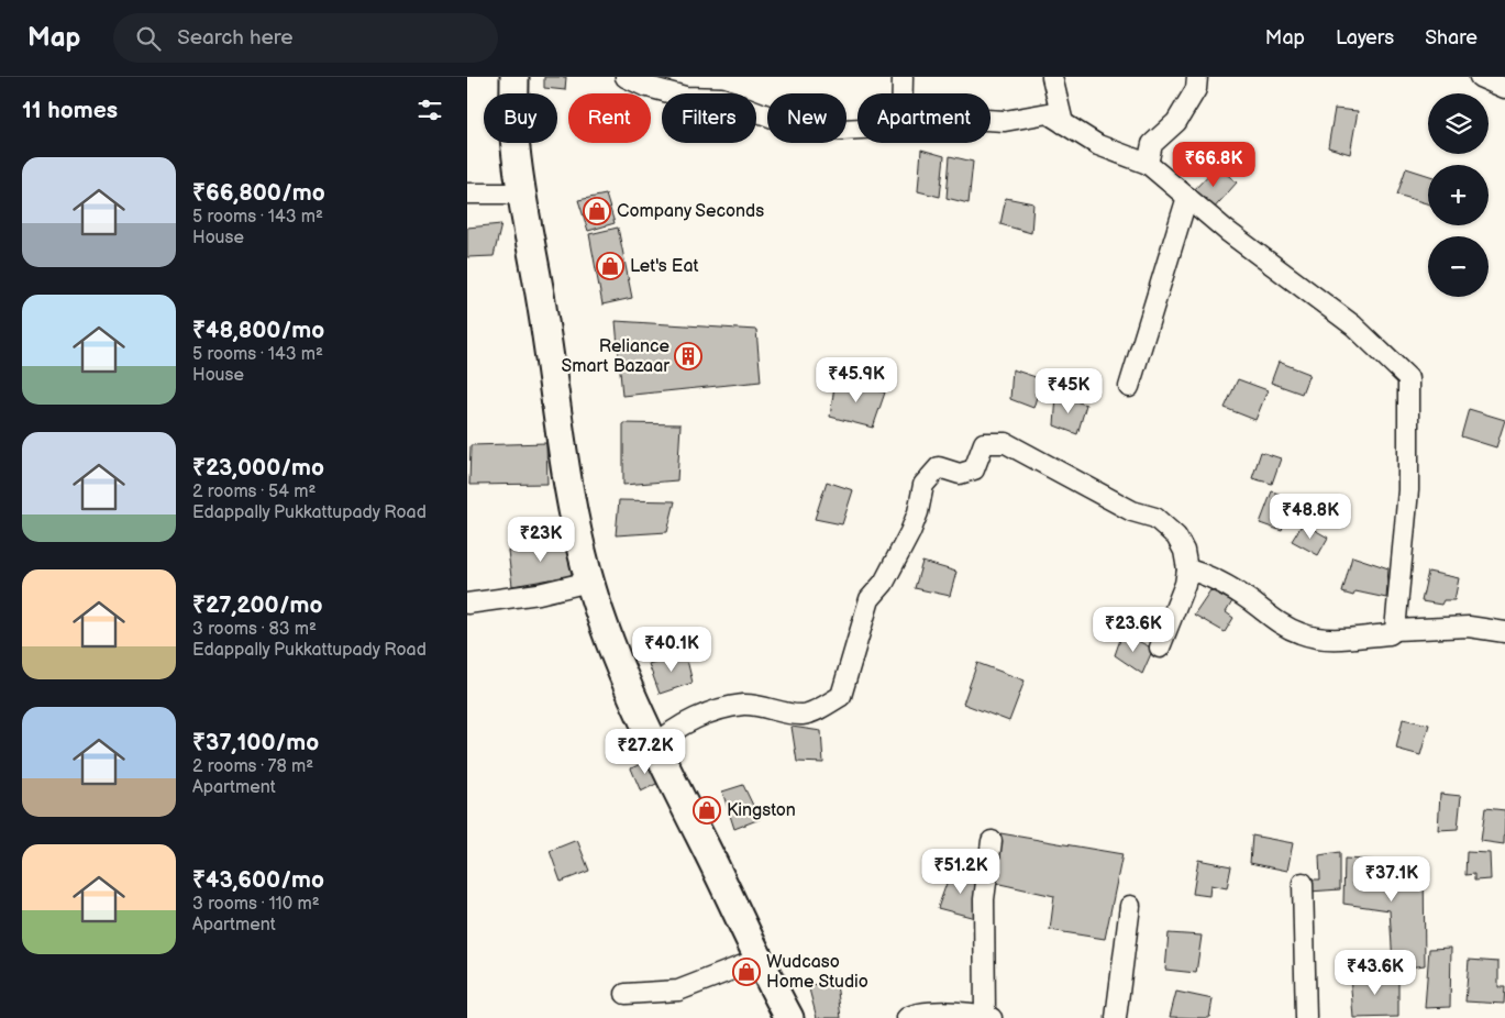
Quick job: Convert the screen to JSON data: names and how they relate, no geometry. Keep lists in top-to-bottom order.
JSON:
{
  "places": {
    "shop": [
      "Company Seconds",
      "Let's Eat",
      "Kingston",
      "Wudcaso Home Studio"
    ],
    "building": ["Reliance Smart Bazaar"]
  },
  "page": {
    "header": "Map",
    "search": "Search here",
    "nav": ["Map", "Layers", "Share"],
    "heading": "11 homes",
    "map_buttons": ["+", "−"],
    "chip": [
      "Buy",
      "Rent",
      "Filters",
      "New",
      "Apartment"
    ],
    "price": [
      "₹66.8K",
      "₹45.9K",
      "₹45K",
      "₹48.8K",
      "₹23K",
      "₹23.6K",
      "₹40.1K",
      "₹27.2K",
      "₹51.2K",
      "₹37.1K",
      "₹43.6K"
    ],
    "list": [
      {
        "name": "₹66,800/mo",
        "note": "5 rooms · 143 m² · House"
      },
      {
        "name": "₹48,800/mo",
        "note": "5 rooms · 143 m² · House"
      },
      {
        "name": "₹23,000/mo",
        "note": "2 rooms · 54 m² · Edappally Pukkattupady Road"
      },
      {
        "name": "₹27,200/mo",
        "note": "3 rooms · 83 m² · Edappally Pukkattupady Road"
      },
      {
        "name": "₹37,100/mo",
        "note": "2 rooms · 78 m² · Apartment"
      },
      {
        "name": "₹43,600/mo",
        "note": "3 rooms · 110 m² · Apartment"
      }
    ]
  }
}
